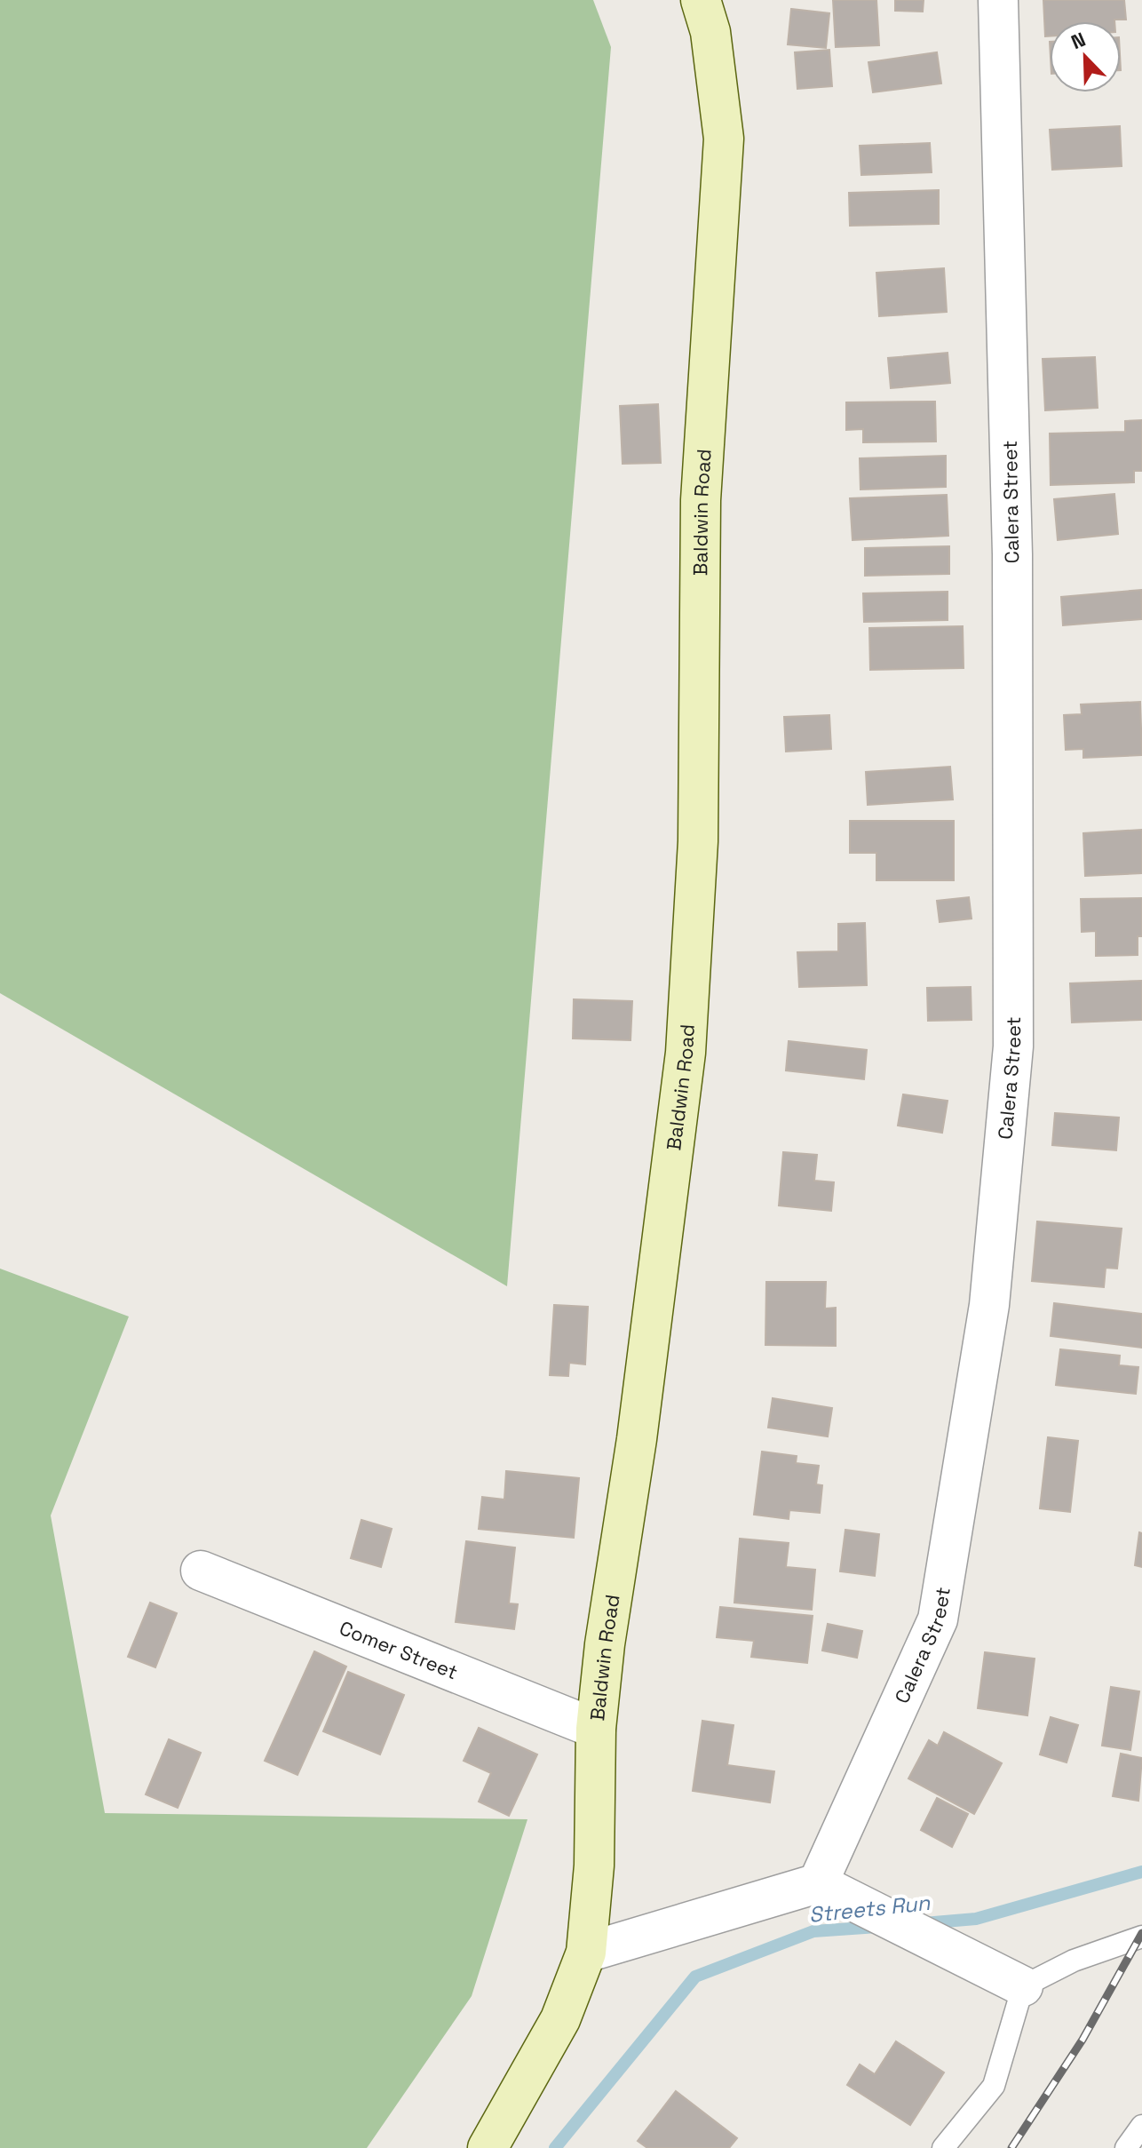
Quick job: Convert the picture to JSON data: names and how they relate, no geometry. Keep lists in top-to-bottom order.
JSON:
{
  "streets": {
    "main road": ["Baldwin Road"],
    "street": ["Calera Street", "Comer Street"]
  },
  "crossings": [
    ["Baldwin Road", "Comer Street"]
  ],
  "water": ["Streets Run"],
  "north": "top left"
}
